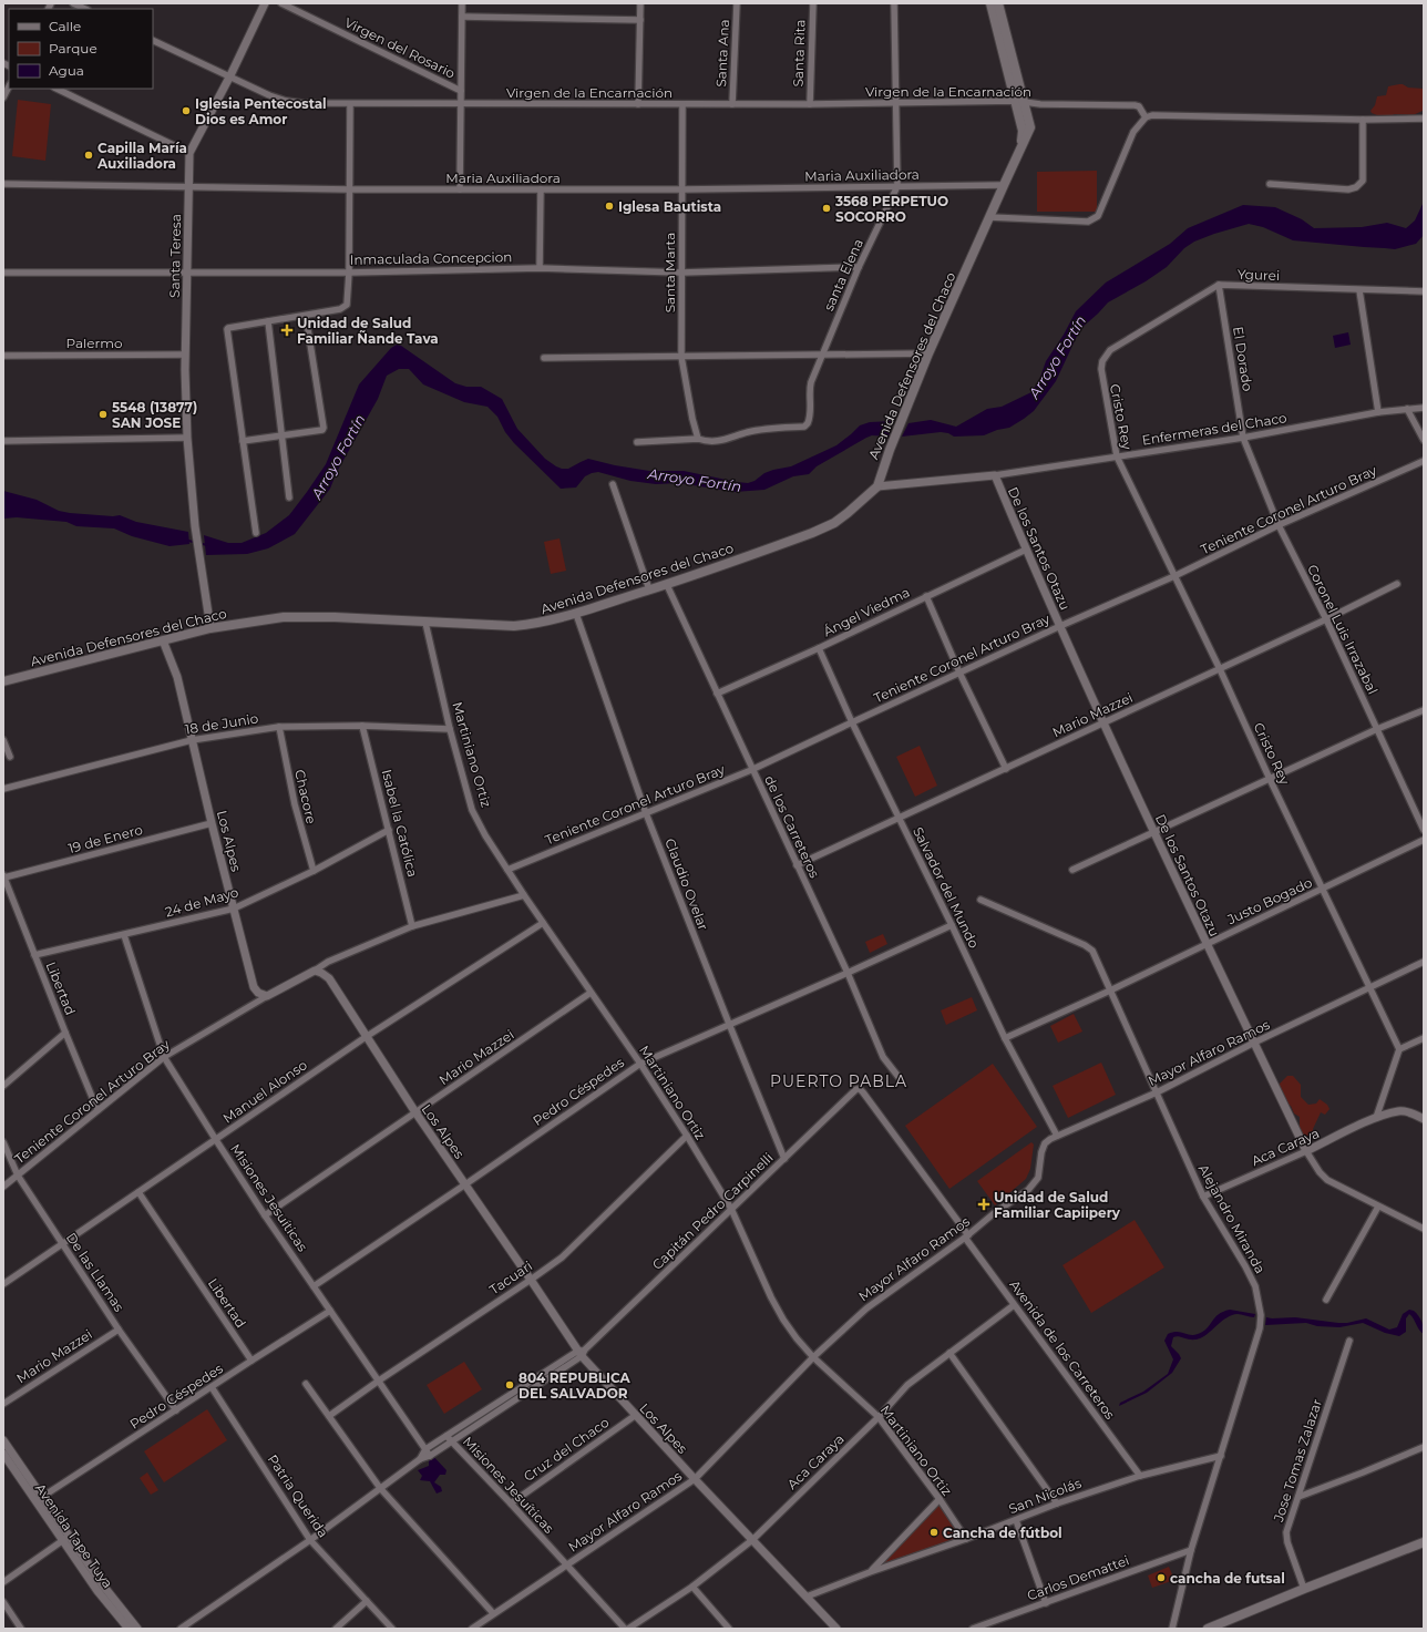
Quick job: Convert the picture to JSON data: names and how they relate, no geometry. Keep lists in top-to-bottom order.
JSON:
{
  "streets": {
    "main road": ["Avenida Defensores del Chaco"],
    "street": [
      "Virgen del Rosario",
      "Santa Ana",
      "Santa Rita",
      "Virgen de la Encarnación",
      "Maria Auxiliadora",
      "Santa Teresa",
      "Inmaculada Concepcion",
      "Santa Marta",
      "santa Elena",
      "Ygurei",
      "Palermo",
      "El Dorado",
      "Cristo Rey",
      "Enfermeras del Chaco",
      "Teniente Coronel Arturo Bray",
      "De los Santos Otazu",
      "Ángel Viedma",
      "Coronel Luis Irrazabal",
      "Mario Mazzei",
      "18 de Junio",
      "Martiniano Ortiz",
      "Chacore",
      "Isabel la Católica",
      "de los Carreteros",
      "19 de Enero",
      "Los Alpes",
      "Claudio Ovelar",
      "Salvador del Mundo",
      "Justo Bogado",
      "24 de Mayo",
      "Libertad",
      "Mayor Alfaro Ramos",
      "Manuel Alonso",
      "Pedro Céspedes",
      "Aca Caraya",
      "Misiones Jesuíticas",
      "Capitán Pedro Carpinelli",
      "Alejandro Miranda",
      "De las Llamas",
      "Tacuari",
      "Avenida de los Carreteros",
      "Cruz del Chaco",
      "Jose Tomas Zalazar",
      "Patria Querida",
      "San Nicolás",
      "Avenida Tape Tuya",
      "Carlos Demattei"
    ]
  },
  "crossings": [
    ["Santa Ana", "Virgen de la Encarnación"],
    ["Santa Rita", "Virgen de la Encarnación"],
    ["Virgen de la Encarnación", "Santa Teresa"],
    ["Virgen de la Encarnación", "Santa Marta"],
    ["Virgen de la Encarnación", "santa Elena"],
    ["Virgen de la Encarnación", "Avenida Defensores del Chaco"],
    ["Maria Auxiliadora", "Santa Teresa"],
    ["Maria Auxiliadora", "Santa Marta"],
    ["Maria Auxiliadora", "santa Elena"],
    ["Maria Auxiliadora", "Avenida Defensores del Chaco"],
    ["Santa Teresa", "Inmaculada Concepcion"],
    ["Santa Teresa", "Palermo"],
    ["Santa Teresa", "Avenida Defensores del Chaco"],
    ["Inmaculada Concepcion", "Santa Marta"],
    ["Inmaculada Concepcion", "santa Elena"],
    ["Santa Marta", "santa Elena"],
    ["Ygurei", "El Dorado"],
    ["Ygurei", "Cristo Rey"],
    ["El Dorado", "Enfermeras del Chaco"],
    ["El Dorado", "Coronel Luis Irrazabal"],
    ["Avenida Defensores del Chaco", "Enfermeras del Chaco"],
    ["Avenida Defensores del Chaco", "Martiniano Ortiz"],
    ["Avenida Defensores del Chaco", "de los Carreteros"],
    ["Avenida Defensores del Chaco", "Los Alpes"],
    ["Avenida Defensores del Chaco", "Claudio Ovelar"],
    ["Cristo Rey", "Enfermeras del Chaco"],
    ["Cristo Rey", "Teniente Coronel Arturo Bray"],
    ["Cristo Rey", "Mario Mazzei"],
    ["Cristo Rey", "Justo Bogado"],
    ["Cristo Rey", "Mayor Alfaro Ramos"],
    ["Enfermeras del Chaco", "De los Santos Otazu"],
    ["Enfermeras del Chaco", "Coronel Luis Irrazabal"],
    ["Teniente Coronel Arturo Bray", "De los Santos Otazu"],
    ["Teniente Coronel Arturo Bray", "Coronel Luis Irrazabal"],
    ["Teniente Coronel Arturo Bray", "Martiniano Ortiz"],
    ["Teniente Coronel Arturo Bray", "de los Carreteros"],
    ["Teniente Coronel Arturo Bray", "Los Alpes"],
    ["Teniente Coronel Arturo Bray", "Claudio Ovelar"],
    ["Teniente Coronel Arturo Bray", "Salvador del Mundo"],
    ["Teniente Coronel Arturo Bray", "Libertad"],
    ["Teniente Coronel Arturo Bray", "Misiones Jesuíticas"],
    ["Teniente Coronel Arturo Bray", "De las Llamas"],
    ["De los Santos Otazu", "Ángel Viedma"],
    ["De los Santos Otazu", "Mario Mazzei"],
    ["De los Santos Otazu", "Justo Bogado"],
    ["De los Santos Otazu", "Mayor Alfaro Ramos"],
    ["De los Santos Otazu", "Aca Caraya"],
    ["Ángel Viedma", "de los Carreteros"],
    ["Ángel Viedma", "Salvador del Mundo"],
    ["Coronel Luis Irrazabal", "Mario Mazzei"],
    ["Mario Mazzei", "Martiniano Ortiz"],
    ["Mario Mazzei", "de los Carreteros"],
    ["Mario Mazzei", "Los Alpes"],
    ["Mario Mazzei", "Salvador del Mundo"],
    ["Mario Mazzei", "Misiones Jesuíticas"],
    ["Mario Mazzei", "De las Llamas"],
    ["18 de Junio", "Martiniano Ortiz"],
    ["18 de Junio", "Chacore"],
    ["18 de Junio", "Isabel la Católica"],
    ["18 de Junio", "Los Alpes"],
    ["Martiniano Ortiz", "Mayor Alfaro Ramos"],
    ["Martiniano Ortiz", "Manuel Alonso"],
    ["Martiniano Ortiz", "Pedro Céspedes"],
    ["Martiniano Ortiz", "Aca Caraya"],
    ["Martiniano Ortiz", "Capitán Pedro Carpinelli"],
    ["Martiniano Ortiz", "Tacuari"],
    ["Martiniano Ortiz", "San Nicolás"],
    ["Chacore", "24 de Mayo"],
    ["Isabel la Católica", "24 de Mayo"],
    ["de los Carreteros", "Pedro Céspedes"],
    ["19 de Enero", "Los Alpes"],
    ["19 de Enero", "Libertad"],
    ["Los Alpes", "24 de Mayo"],
    ["Los Alpes", "Mayor Alfaro Ramos"],
    ["Los Alpes", "Manuel Alonso"],
    ["Los Alpes", "Pedro Céspedes"],
    ["Los Alpes", "Aca Caraya"],
    ["Los Alpes", "Capitán Pedro Carpinelli"],
    ["Los Alpes", "Tacuari"],
    ["Los Alpes", "Cruz del Chaco"],
    ["Los Alpes", "San Nicolás"],
    ["Claudio Ovelar", "Pedro Céspedes"],
    ["Claudio Ovelar", "Capitán Pedro Carpinelli"],
    ["Salvador del Mundo", "Justo Bogado"],
    ["Salvador del Mundo", "Mayor Alfaro Ramos"],
    ["Salvador del Mundo", "Pedro Céspedes"],
    ["Justo Bogado", "Alejandro Miranda"],
    ["24 de Mayo", "Libertad"],
    ["24 de Mayo", "Misiones Jesuíticas"],
    ["Libertad", "Manuel Alonso"],
    ["Libertad", "Pedro Céspedes"],
    ["Mayor Alfaro Ramos", "Misiones Jesuíticas"],
    ["Mayor Alfaro Ramos", "Alejandro Miranda"],
    ["Mayor Alfaro Ramos", "Avenida de los Carreteros"],
    ["Manuel Alonso", "Misiones Jesuíticas"],
    ["Manuel Alonso", "De las Llamas"],
    ["Pedro Céspedes", "Misiones Jesuíticas"],
    ["Pedro Céspedes", "De las Llamas"],
    ["Pedro Céspedes", "Patria Querida"],
    ["Pedro Céspedes", "Avenida Tape Tuya"],
    ["Aca Caraya", "Misiones Jesuíticas"],
    ["Aca Caraya", "Alejandro Miranda"],
    ["Aca Caraya", "Avenida de los Carreteros"],
    ["Misiones Jesuíticas", "Capitán Pedro Carpinelli"],
    ["Misiones Jesuíticas", "Tacuari"],
    ["Misiones Jesuíticas", "Cruz del Chaco"],
    ["Capitán Pedro Carpinelli", "Avenida de los Carreteros"],
    ["Capitán Pedro Carpinelli", "Patria Querida"],
    ["Alejandro Miranda", "San Nicolás"],
    ["Alejandro Miranda", "Carlos Demattei"],
    ["Avenida de los Carreteros", "San Nicolás"]
  ],
  "districts": ["PUERTO PABLA"],
  "water": ["Arroyo Fortín"],
  "places": {
    "other": [
      "Iglesia Pentecostal Dios es Amor",
      "Capilla María Auxiliadora",
      "Iglesa Bautista",
      "3568 PERPETUO SOCORRO",
      "5548 (13877) SAN JOSE",
      "804 REPUBLICA DEL SALVADOR",
      "Cancha de fútbol",
      "cancha de futsal"
    ],
    "health": ["Unidad de Salud Familiar Ñande Tava", "Unidad de Salud Familiar Capiipery"]
  },
  "legend": ["Calle", "Parque", "Agua"]
}
